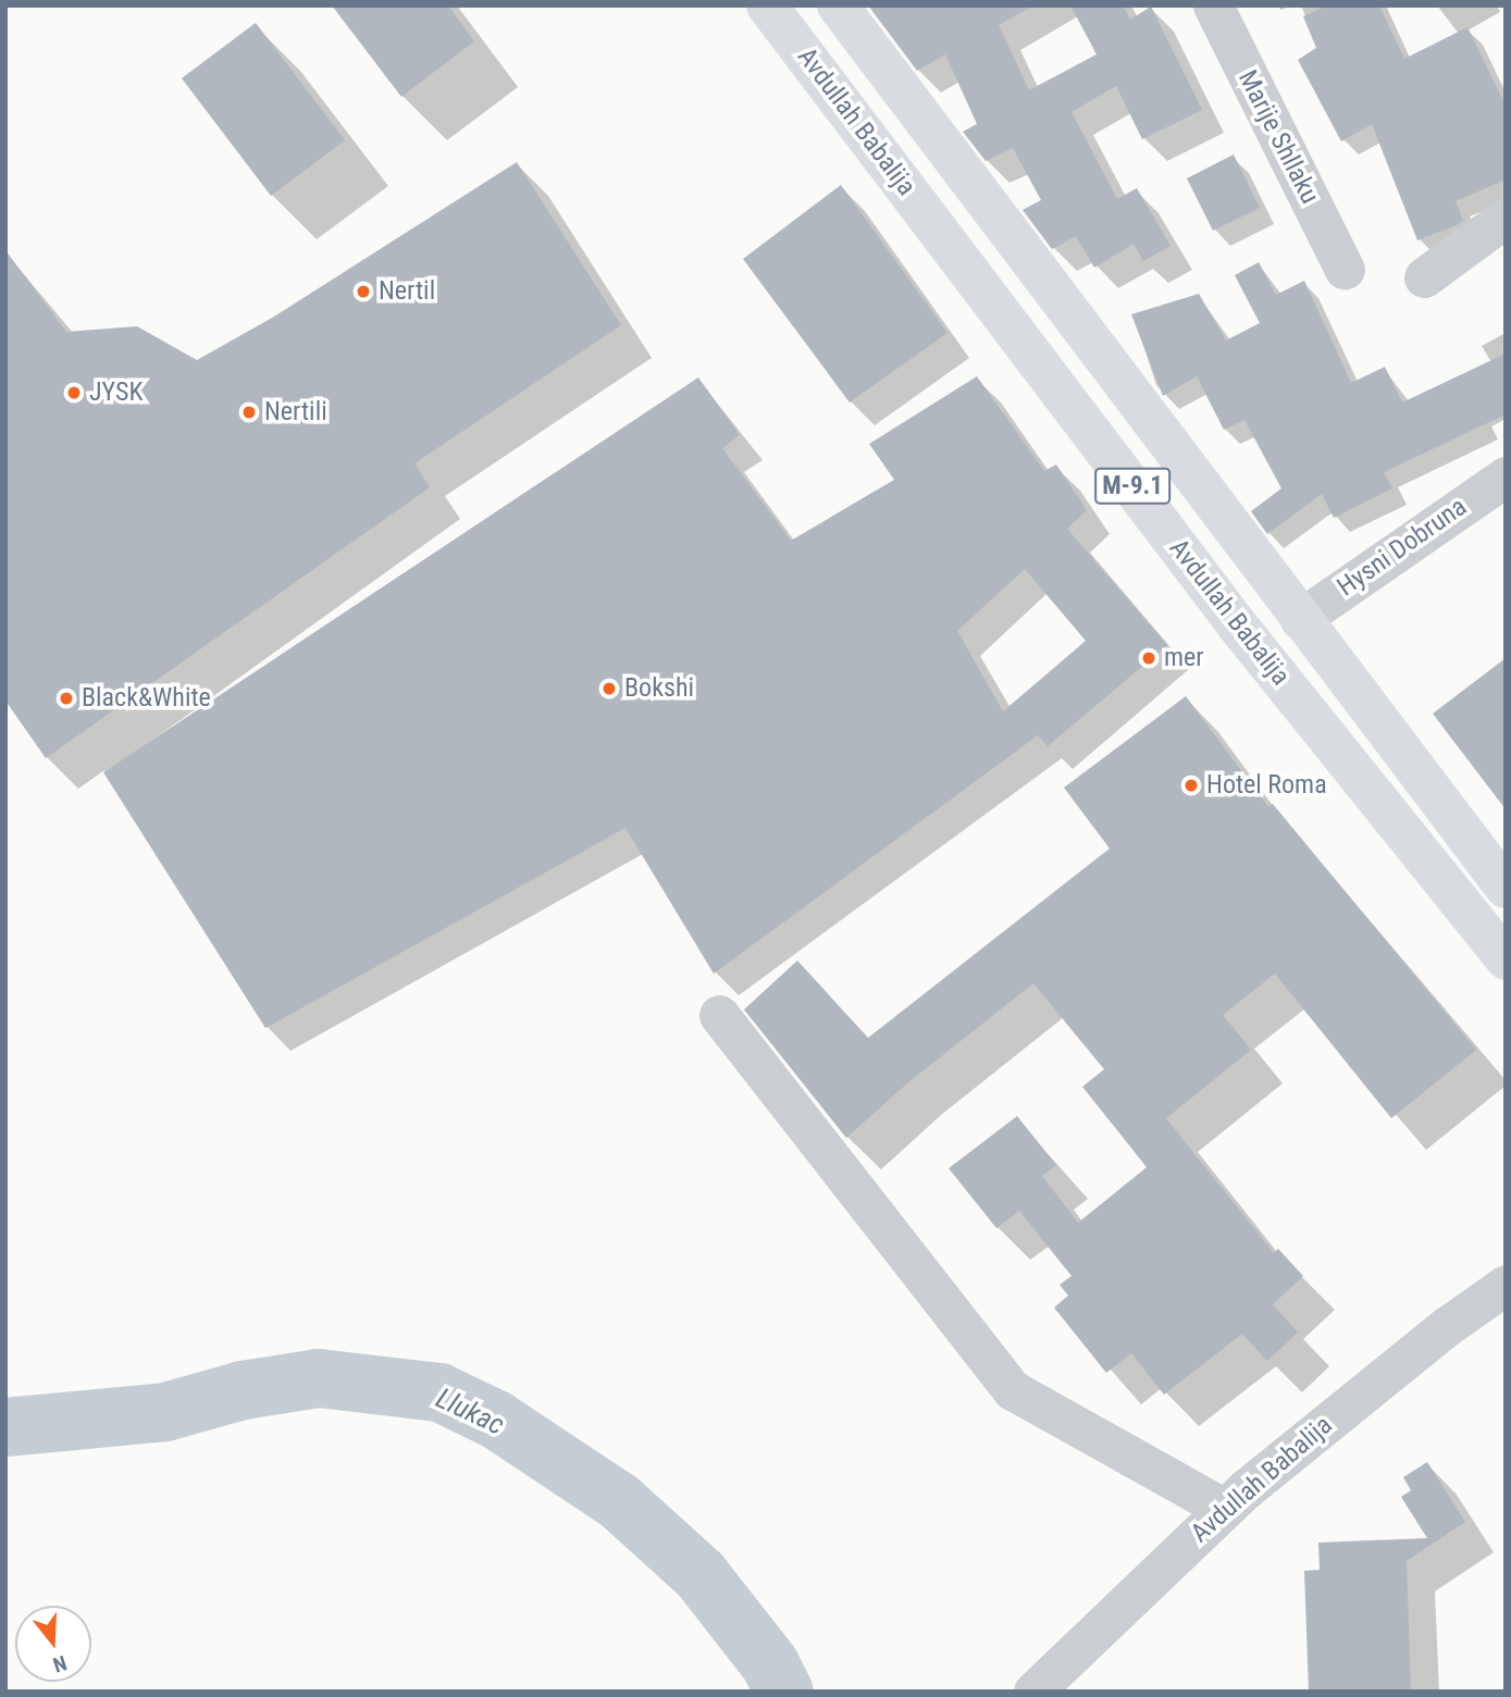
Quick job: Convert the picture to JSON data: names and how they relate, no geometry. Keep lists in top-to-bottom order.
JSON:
{
  "streets": {
    "main road": ["Avdullah Babalija", "M-9.1"],
    "street": ["Marije Shllaku", "Hysni Dobruna"]
  },
  "crossings": [
    ["Avdullah Babalija", "Hysni Dobruna"]
  ],
  "water": ["Llukac"],
  "places": [
    "Nertil",
    "JYSK",
    "Nertili",
    "mer",
    "Bokshi",
    "Black&White",
    "Hotel Roma"
  ],
  "north": "bottom"
}
